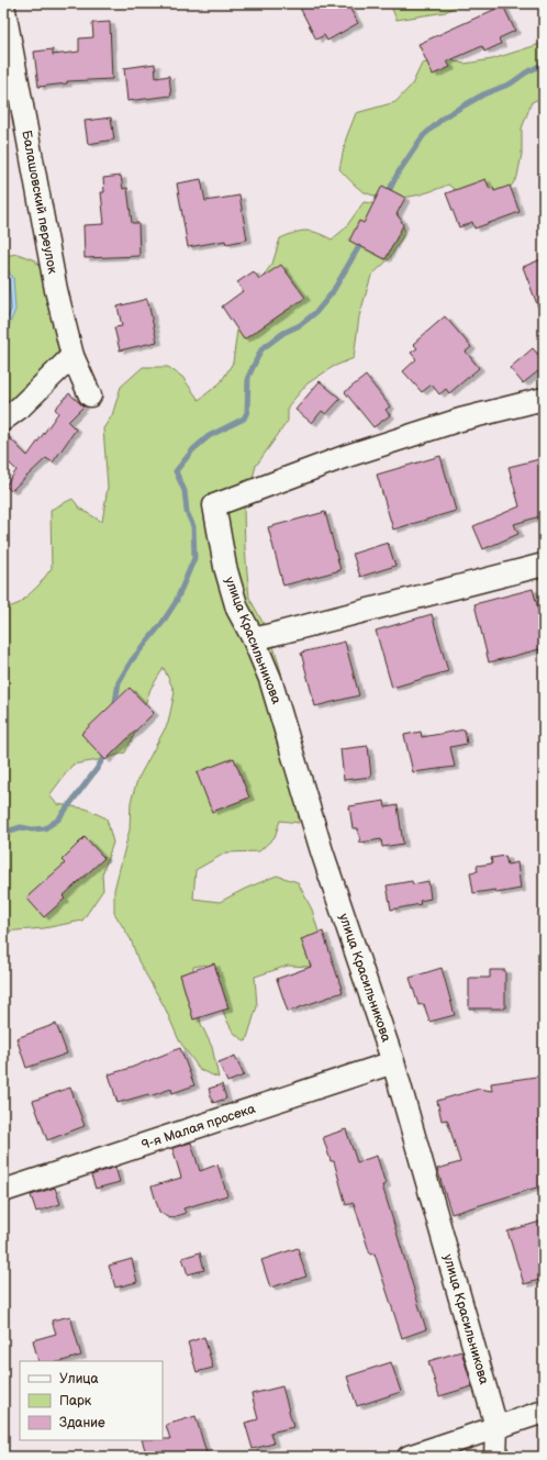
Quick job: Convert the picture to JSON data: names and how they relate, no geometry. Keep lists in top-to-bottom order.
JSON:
{
  "streets": {
    "street": ["Балашовский переулок", "улица Красильникова", "9-я Малая просека"]
  },
  "crossings": [
    ["улица Красильникова", "9-я Малая просека"]
  ],
  "legend": ["Улица", "Парк", "Здание"]
}
